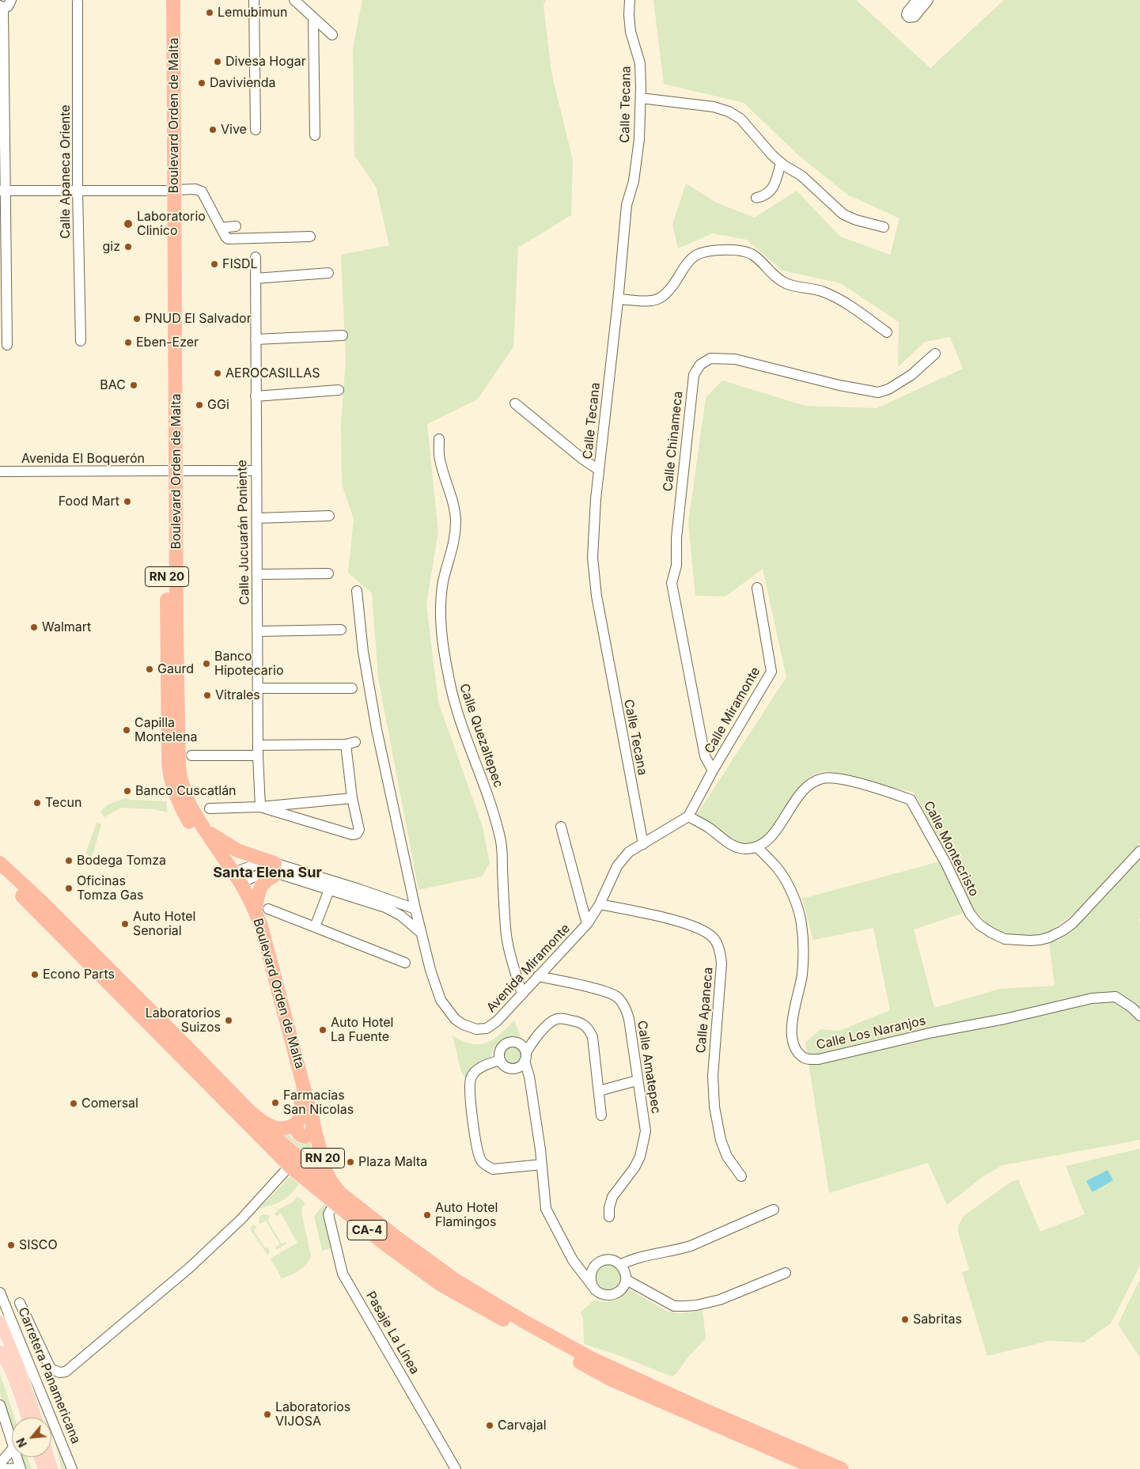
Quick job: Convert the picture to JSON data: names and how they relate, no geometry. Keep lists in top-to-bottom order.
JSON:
{
  "streets": {
    "highway": ["Boulevard Orden de Malta", "RN 20", "CA-4"],
    "main road": ["Carretera Panamericana"],
    "street": [
      "Calle Tecana",
      "Calle Apaneca Oriente",
      "Calle Chinameca",
      "Avenida El Boquerón",
      "Calle Jucuarán Poniente",
      "Calle Miramonte",
      "Calle Quezaltepec",
      "Calle Montecristo",
      "Avenida Miramonte",
      "Calle Apaneca",
      "Calle Los Naranjos",
      "Calle Amatepec",
      "Pasaje La Línea"
    ]
  },
  "crossings": [
    ["Calle Tecana", "Avenida Miramonte"],
    ["Boulevard Orden de Malta", "Avenida El Boquerón"],
    ["Boulevard Orden de Malta", "CA-4"],
    ["Boulevard Orden de Malta", "Pasaje La Línea"],
    ["Calle Chinameca", "Calle Miramonte"],
    ["Avenida El Boquerón", "Calle Jucuarán Poniente"],
    ["Calle Miramonte", "Avenida Miramonte"],
    ["Calle Quezaltepec", "Avenida Miramonte"],
    ["Calle Montecristo", "Calle Los Naranjos"],
    ["Avenida Miramonte", "Calle Apaneca"],
    ["Avenida Miramonte", "Calle Amatepec"],
    ["CA-4", "Pasaje La Línea"]
  ],
  "districts": ["Santa Elena Sur"],
  "places": [
    "Lemubimun",
    "Divesa Hogar",
    "Davivienda",
    "Vive",
    "Laboratorio Clinico",
    "giz",
    "FISDL",
    "PNUD El Salvador",
    "Eben-Ezer",
    "AEROCASILLAS",
    "BAC",
    "GGi",
    "Food Mart",
    "Walmart",
    "Banco Hipotecario",
    "Gaurd",
    "Vitrales",
    "Capilla Montelena",
    "Banco Cuscatlán",
    "Tecun",
    "Bodega Tomza",
    "Oficinas Tomza Gas",
    "Auto Hotel Senorial",
    "Econo Parts",
    "Laboratorios Suizos",
    "Auto Hotel La Fuente",
    "Farmacias San Nicolas",
    "Comersal",
    "Plaza Malta",
    "Auto Hotel Flamingos",
    "SISCO",
    "Sabritas",
    "Laboratorios VIJOSA",
    "Carvajal"
  ],
  "north": "bottom left"
}
